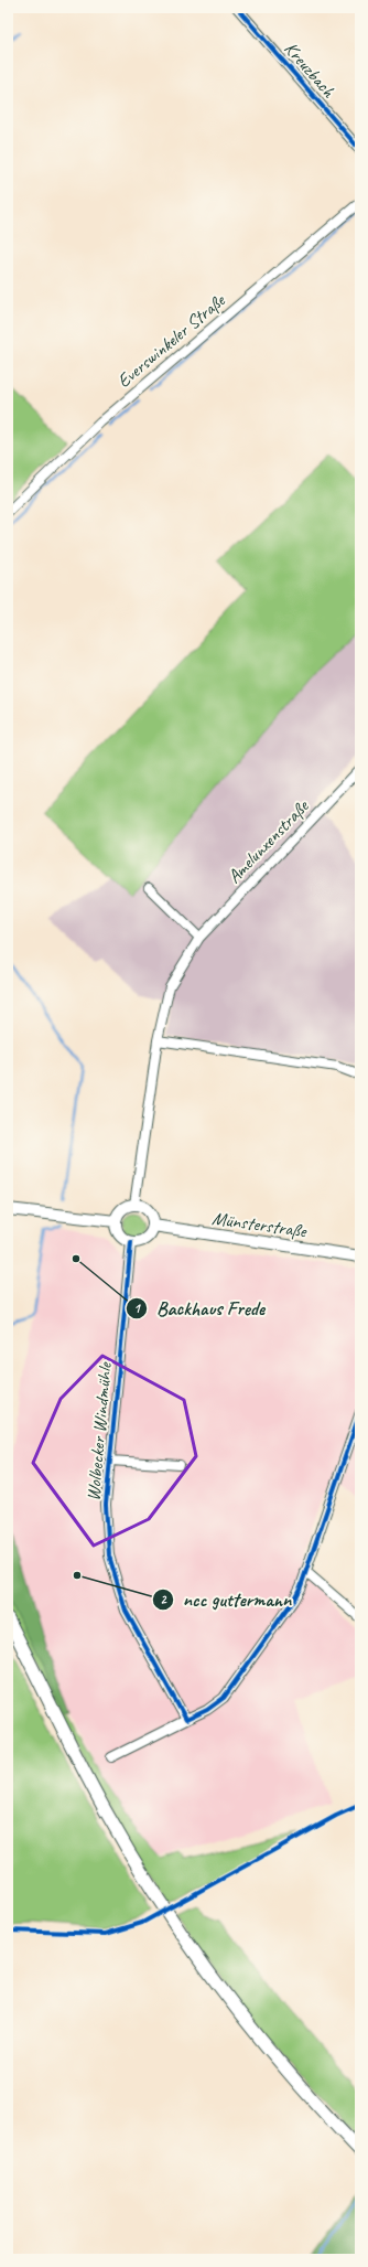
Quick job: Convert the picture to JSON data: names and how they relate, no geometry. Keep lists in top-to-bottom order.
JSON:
{
  "streets": {
    "street": [
      "Kreuzbach",
      "Everswinkeler Straße",
      "Amelunxenstraße",
      "Münsterstraße",
      "Wolbecker Windmühle"
    ]
  },
  "crossings": [
    ["Amelunxenstraße", "Münsterstraße"],
    ["Amelunxenstraße", "Wolbecker Windmühle"],
    ["Münsterstraße", "Wolbecker Windmühle"]
  ],
  "places": ["Backhaus Frede", "ncc guttermann"]
}
